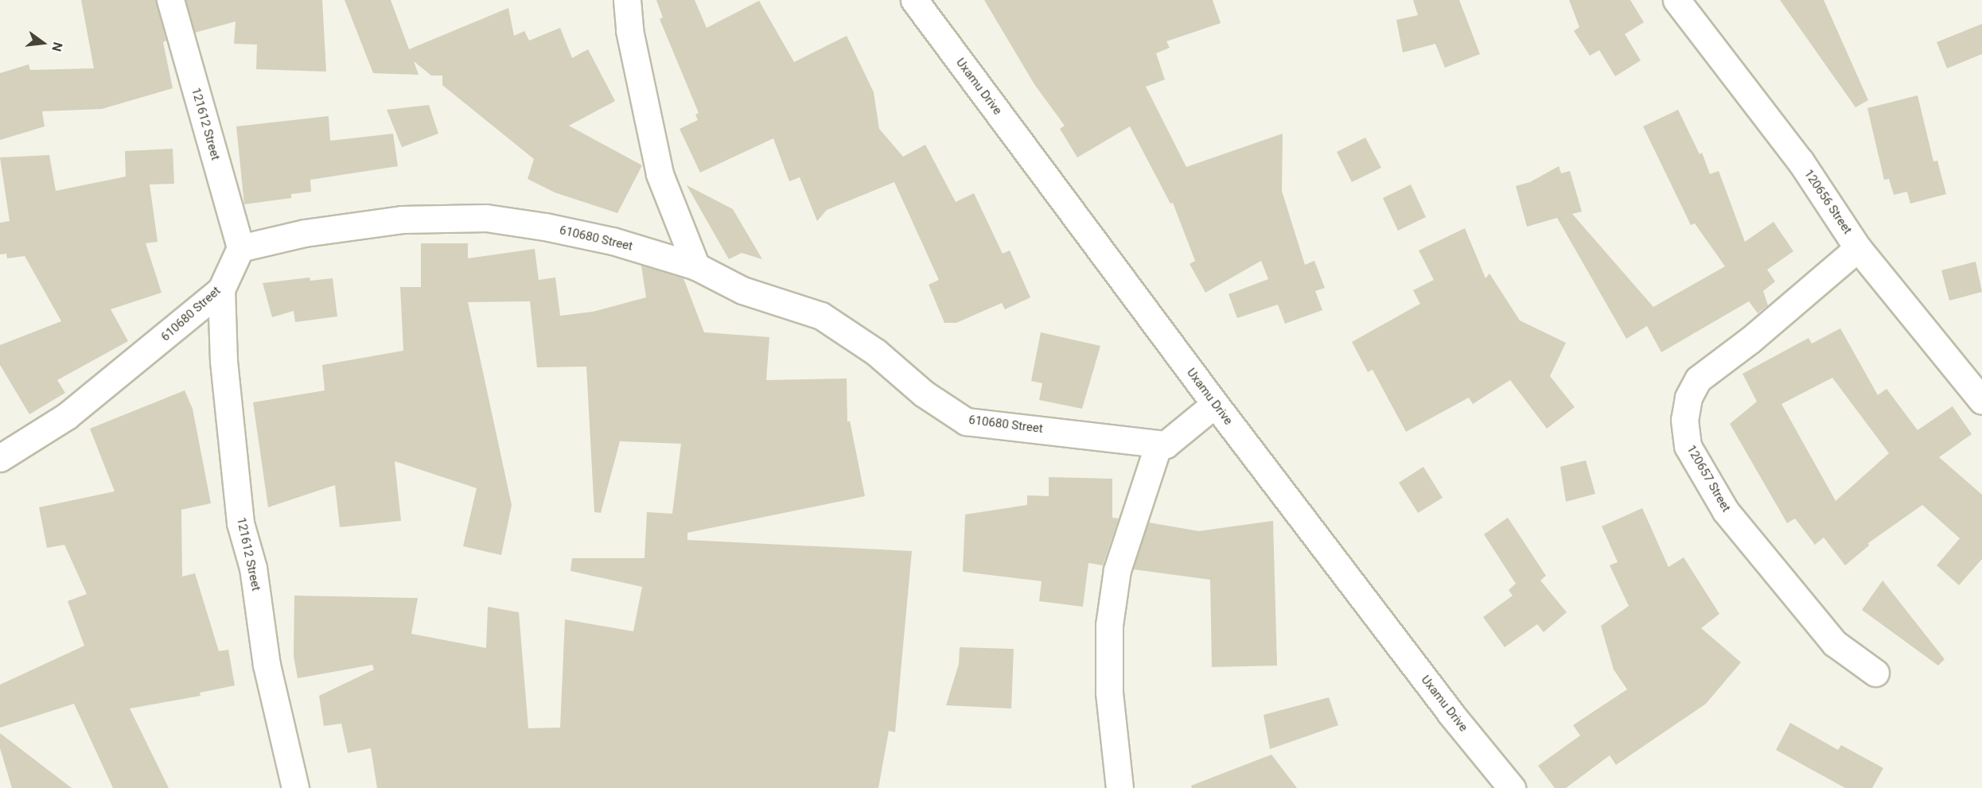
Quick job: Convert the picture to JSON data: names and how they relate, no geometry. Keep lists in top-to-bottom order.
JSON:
{
  "streets": {
    "street": [
      "Uxamu Drive",
      "121612 Street",
      "120656 Street",
      "610680 Street",
      "120657 Street"
    ]
  },
  "crossings": [
    ["121612 Street", "610680 Street"],
    ["120656 Street", "120657 Street"]
  ],
  "north": "right"
}
